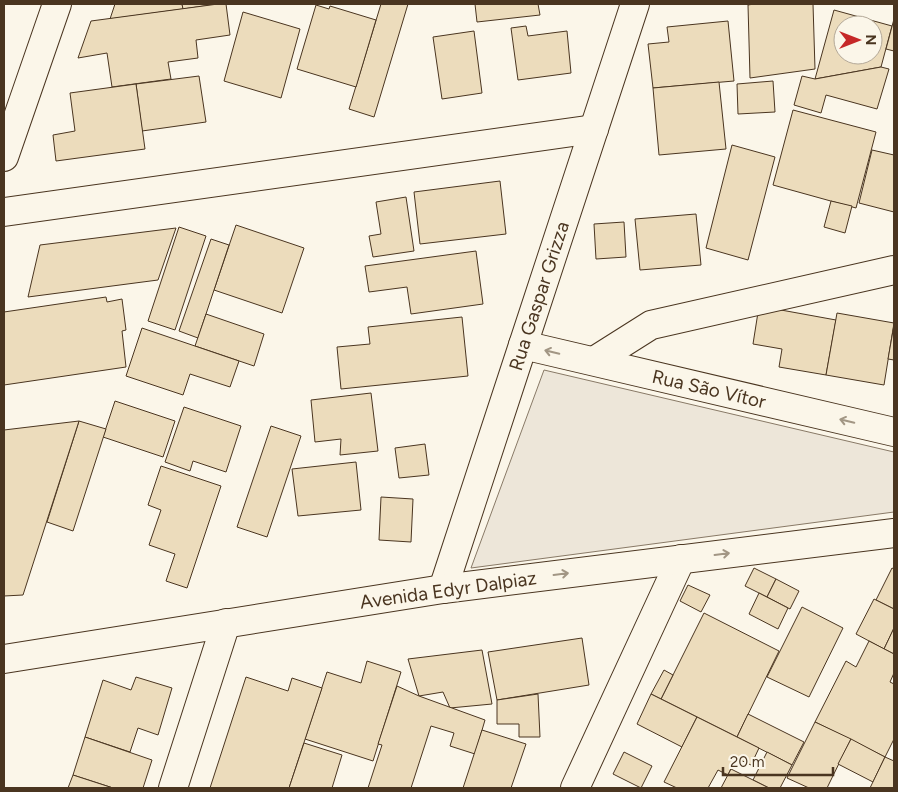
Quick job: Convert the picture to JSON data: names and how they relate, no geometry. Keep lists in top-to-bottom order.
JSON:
{
  "streets": {
    "street": ["Rua Gaspar Grizza", "Rua São Vítor", "Avenida Edyr Dalpiaz"]
  },
  "crossings": [
    ["Rua Gaspar Grizza", "Rua São Vítor"],
    ["Rua Gaspar Grizza", "Avenida Edyr Dalpiaz"]
  ],
  "one_way": ["Rua São Vítor"],
  "scale_bar": "20 m",
  "north": "right"
}
